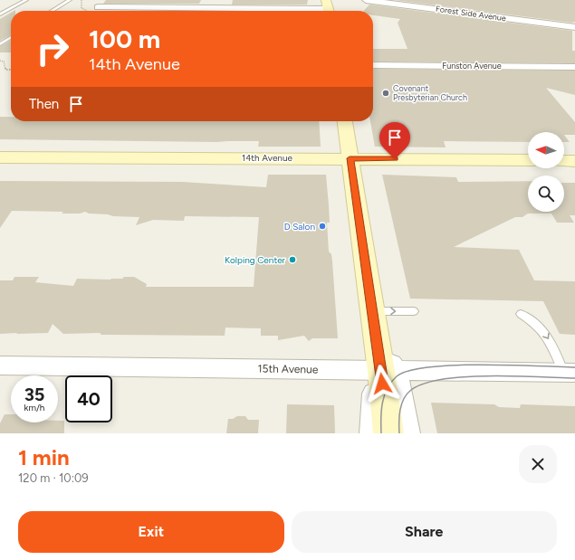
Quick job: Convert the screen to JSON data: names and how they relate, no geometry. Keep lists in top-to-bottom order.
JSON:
{
  "streets": {
    "street": [
      "Forest Side Avenue",
      "Funston Avenue",
      "14th Avenue",
      "15th Avenue"
    ]
  },
  "places": ["Covenant Presbyterian Church", "D Salon", "Kolping Center"],
  "north": "left",
  "page": {
    "turn": ["100 m", "14th Avenue"],
    "then": "Then",
    "speed": "35 km/h",
    "limit": "40",
    "heading": ["1 min", "120 m · 10:09"],
    "buttons": ["Exit", "Share"]
  }
}
